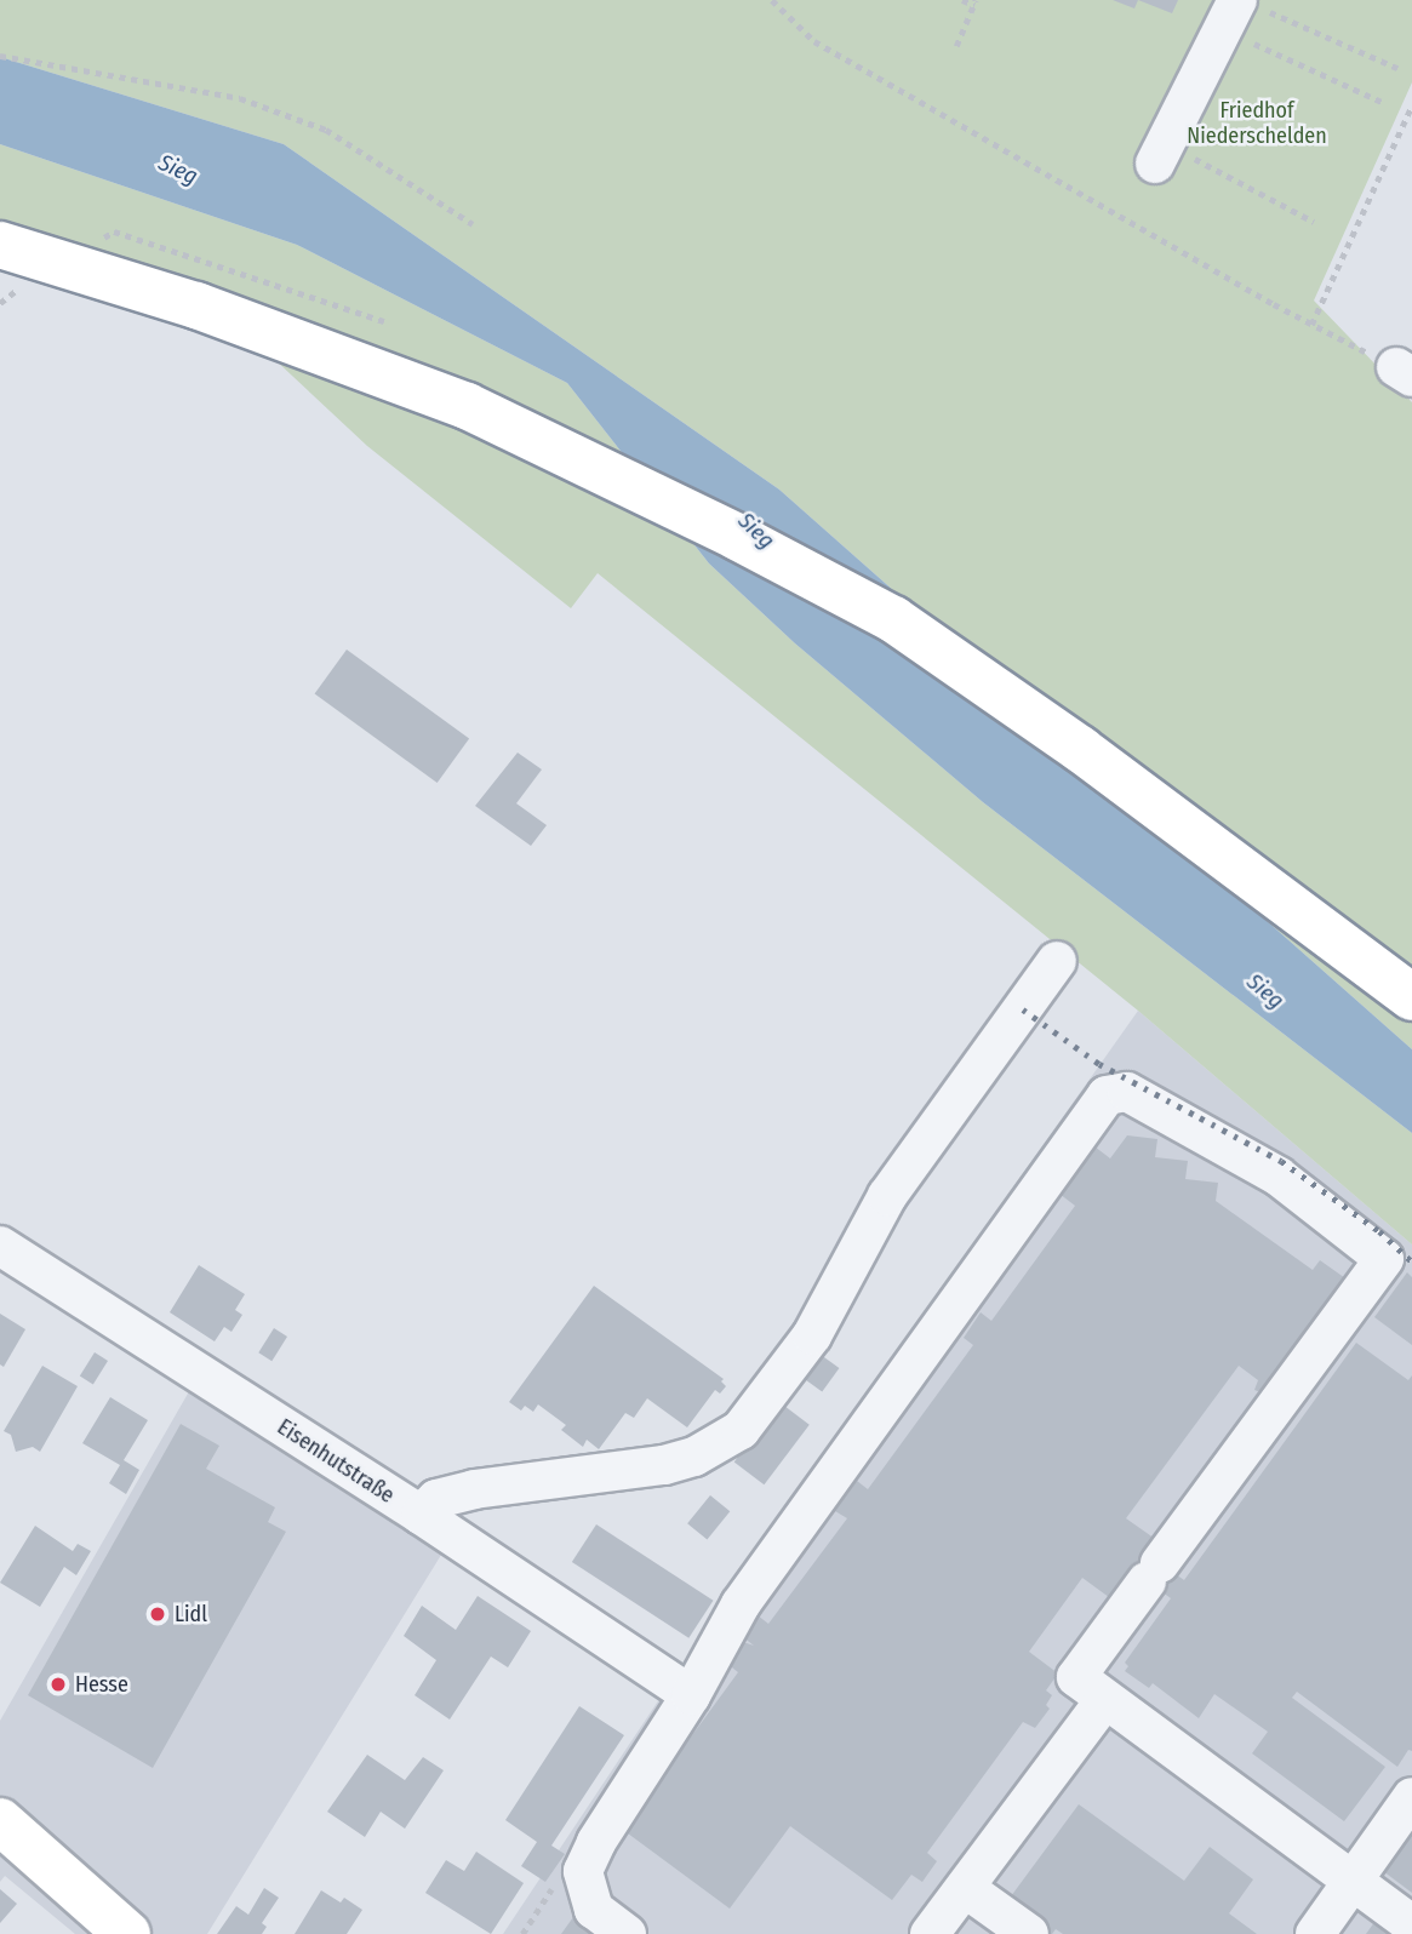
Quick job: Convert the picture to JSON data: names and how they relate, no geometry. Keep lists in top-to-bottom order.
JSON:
{
  "streets": {
    "street": ["Eisenhutstraße"]
  },
  "water": ["Sieg"],
  "parks": ["Friedhof Niederschelden"],
  "places": ["Lidl", "Hesse"]
}
